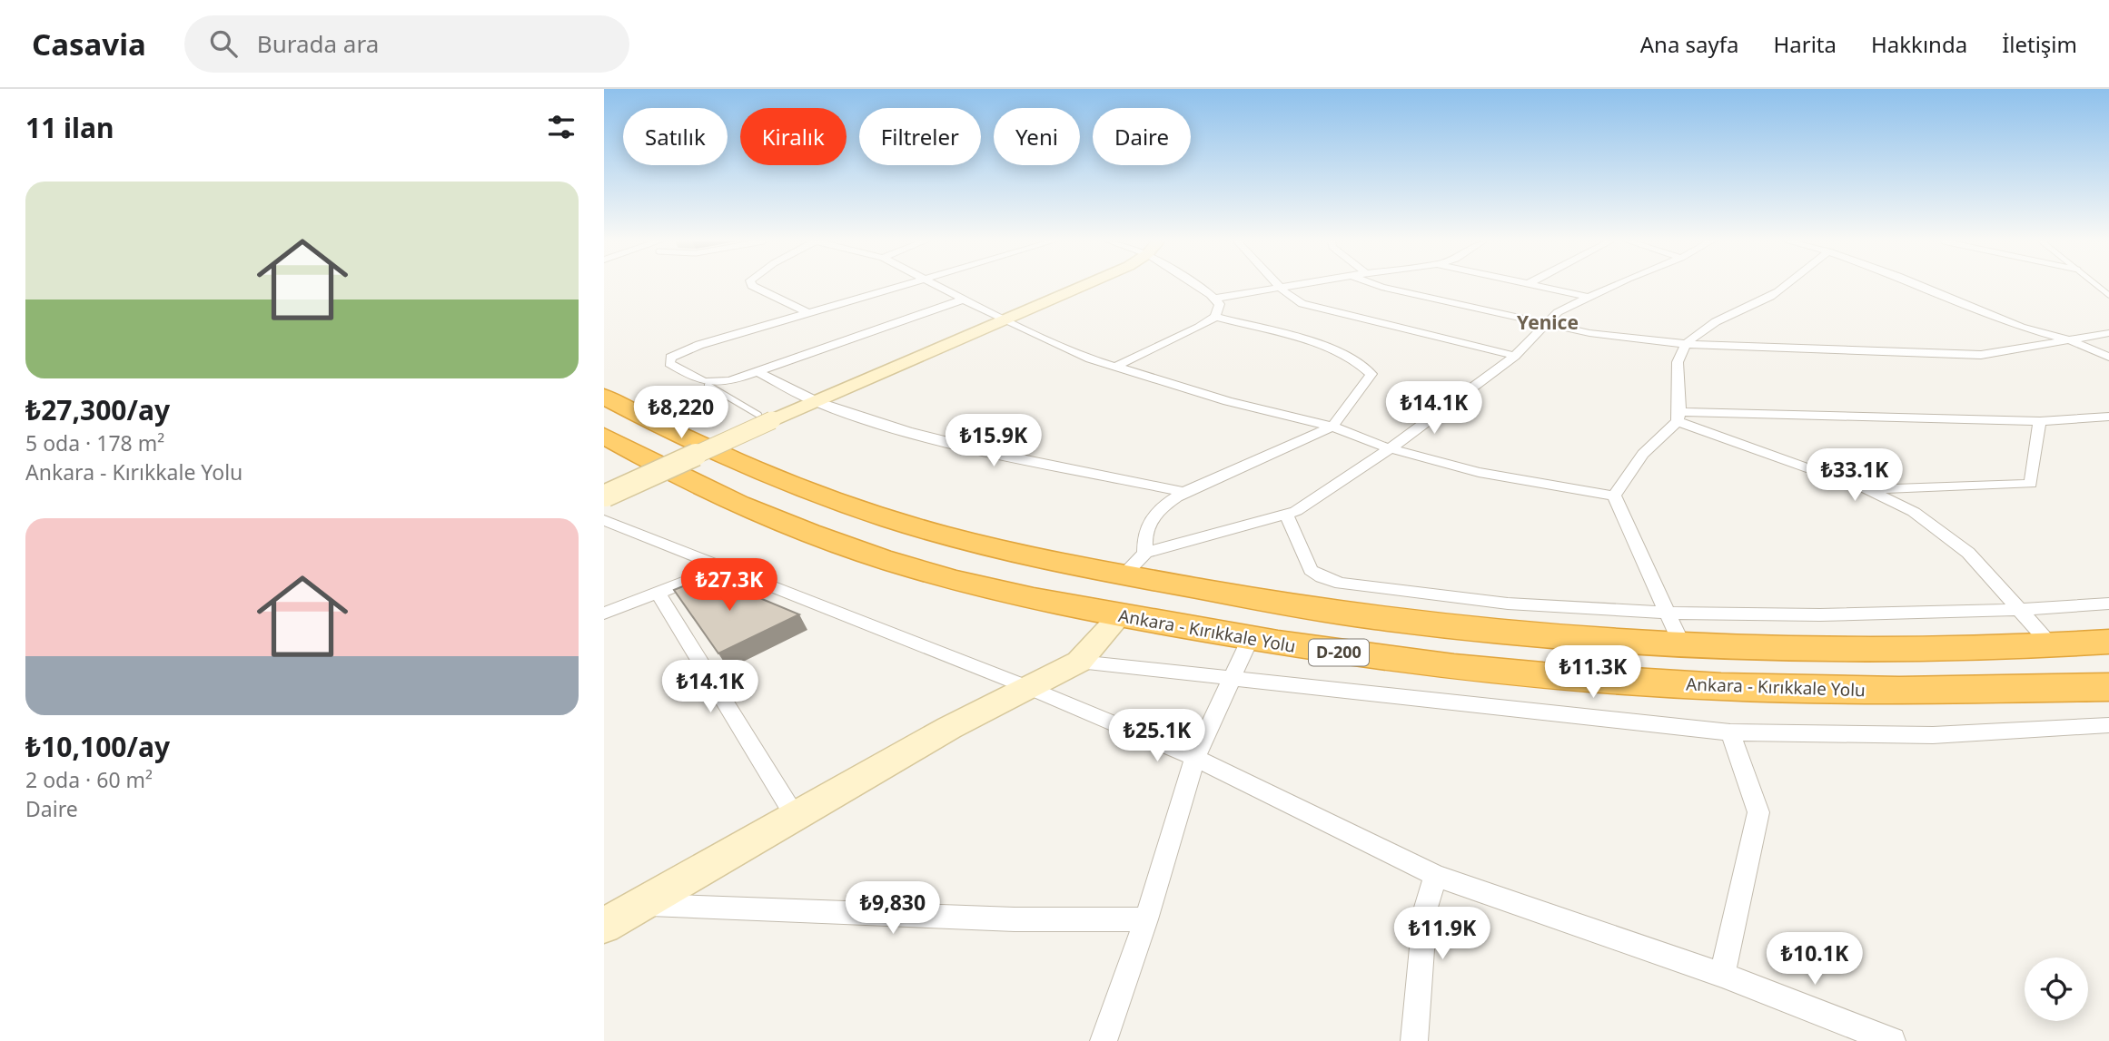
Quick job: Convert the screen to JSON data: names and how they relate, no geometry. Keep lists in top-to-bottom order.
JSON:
{
  "streets": {
    "highway": ["Ankara - Kırıkkale Yolu", "D-200"]
  },
  "districts": ["Yenice"],
  "page": {
    "header": "Casavia",
    "search": "Burada ara",
    "nav": [
      "Ana sayfa",
      "Harita",
      "Hakkında",
      "İletişim"
    ],
    "heading": "11 ilan",
    "chip": [
      "Satılık",
      "Kiralık",
      "Filtreler",
      "Yeni",
      "Daire"
    ],
    "list": [
      {
        "name": "₺27,300/ay",
        "note": "5 oda · 178 m² · Ankara - Kırıkkale Yolu"
      },
      {
        "name": "₺10,100/ay",
        "note": "2 oda · 60 m² · Daire"
      }
    ],
    "price": [
      "₺14.1K",
      "₺8,220",
      "₺15.9K",
      "₺33.1K",
      "₺27.3K",
      "₺11.3K",
      "₺14.1K",
      "₺25.1K",
      "₺9,830",
      "₺11.9K",
      "₺10.1K"
    ]
  }
}
